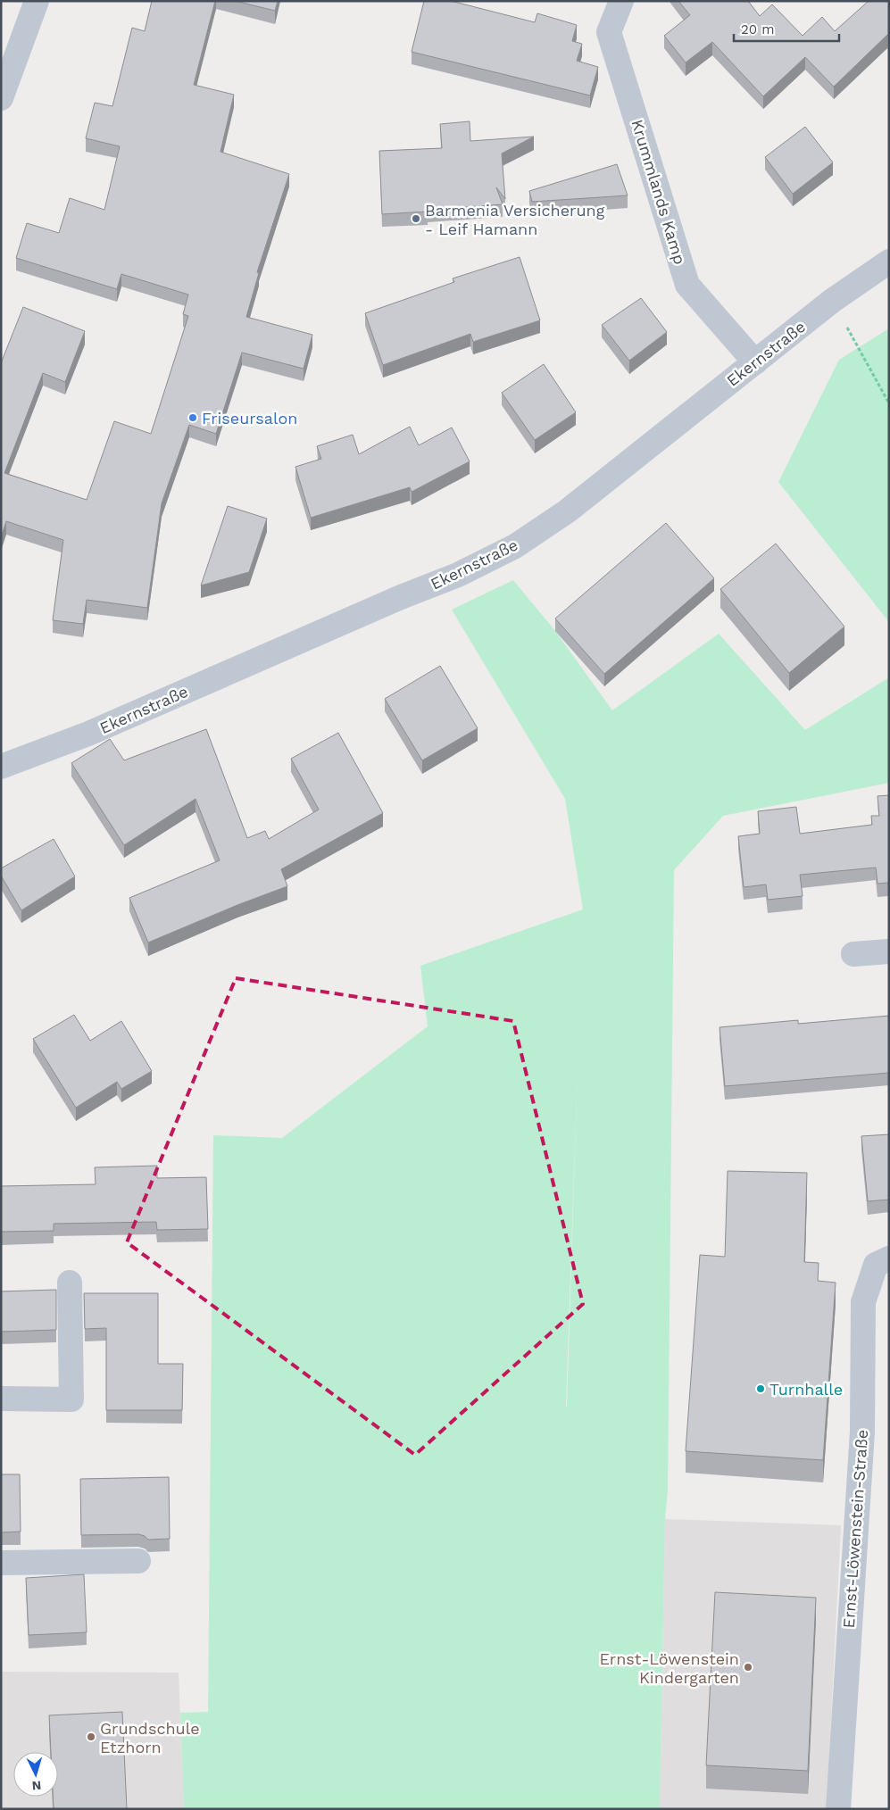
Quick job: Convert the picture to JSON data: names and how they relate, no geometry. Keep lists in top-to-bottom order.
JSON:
{
  "streets": {
    "street": ["Krummlands Kamp", "Ekernstraße", "Ernst-Löwenstein-Straße"]
  },
  "crossings": [
    ["Krummlands Kamp", "Ekernstraße"]
  ],
  "places": [
    "Barmenia Versicherung - Leif Hamann",
    "Friseursalon",
    "Turnhalle",
    "Ernst-Löwenstein Kindergarten",
    "Grundschule Etzhorn"
  ],
  "scale_bar": "20 m",
  "north": "bottom"
}
